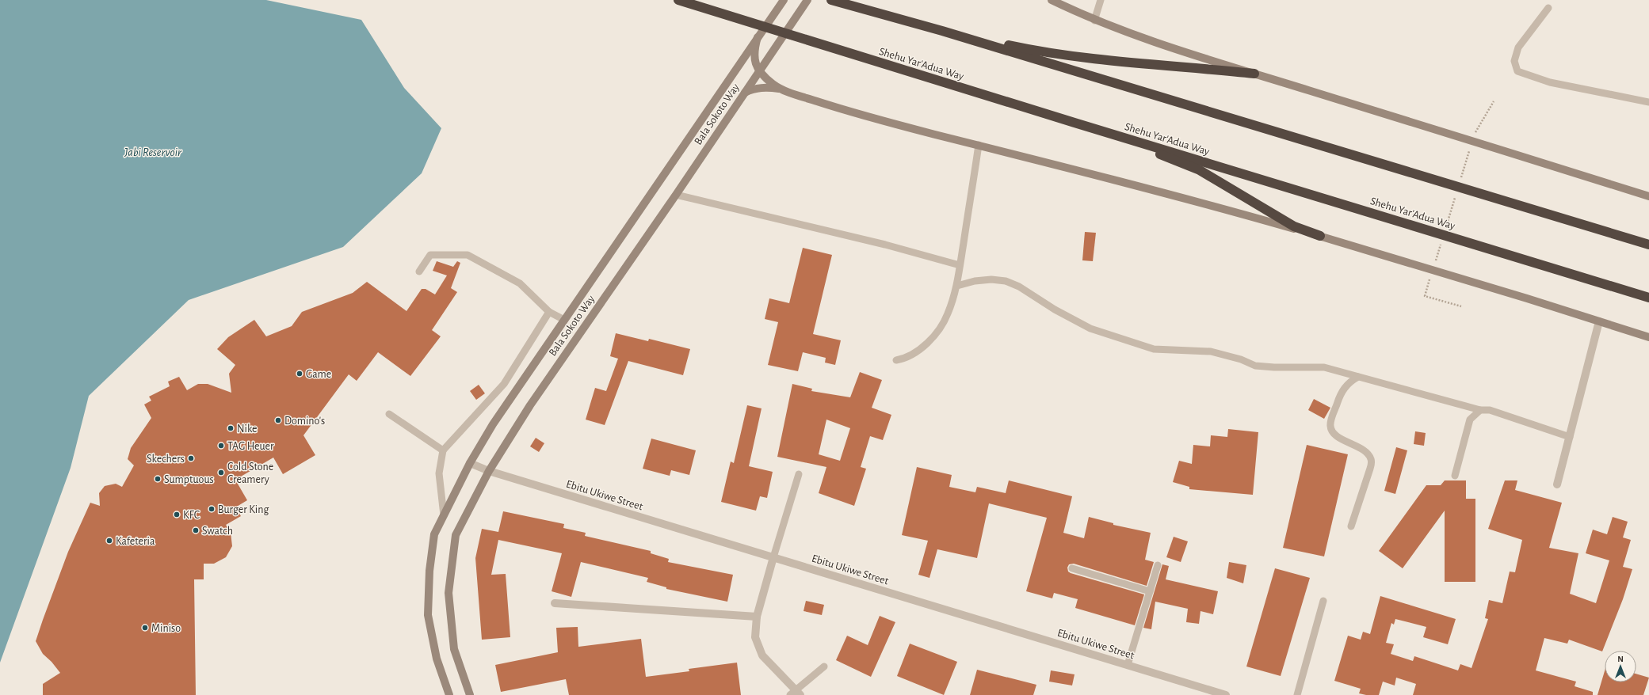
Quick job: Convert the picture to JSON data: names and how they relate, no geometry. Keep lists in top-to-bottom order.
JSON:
{
  "streets": {
    "highway": ["Shehu Yar'Adua Way"],
    "street": ["Bala Sokoto Way", "Ebitu Ukiwe Street"]
  },
  "crossings": [
    ["Bala Sokoto Way", "Ebitu Ukiwe Street"]
  ],
  "water": ["Jabi Reservoir"],
  "places": [
    "Game",
    "Domino's",
    "Nike",
    "TAG Heuer",
    "Skechers",
    "Cold Stone Creamery",
    "Sumptuous",
    "Burger King",
    "KFC",
    "Swatch",
    "Kafeteria",
    "Miniso"
  ],
  "north": "top"
}
